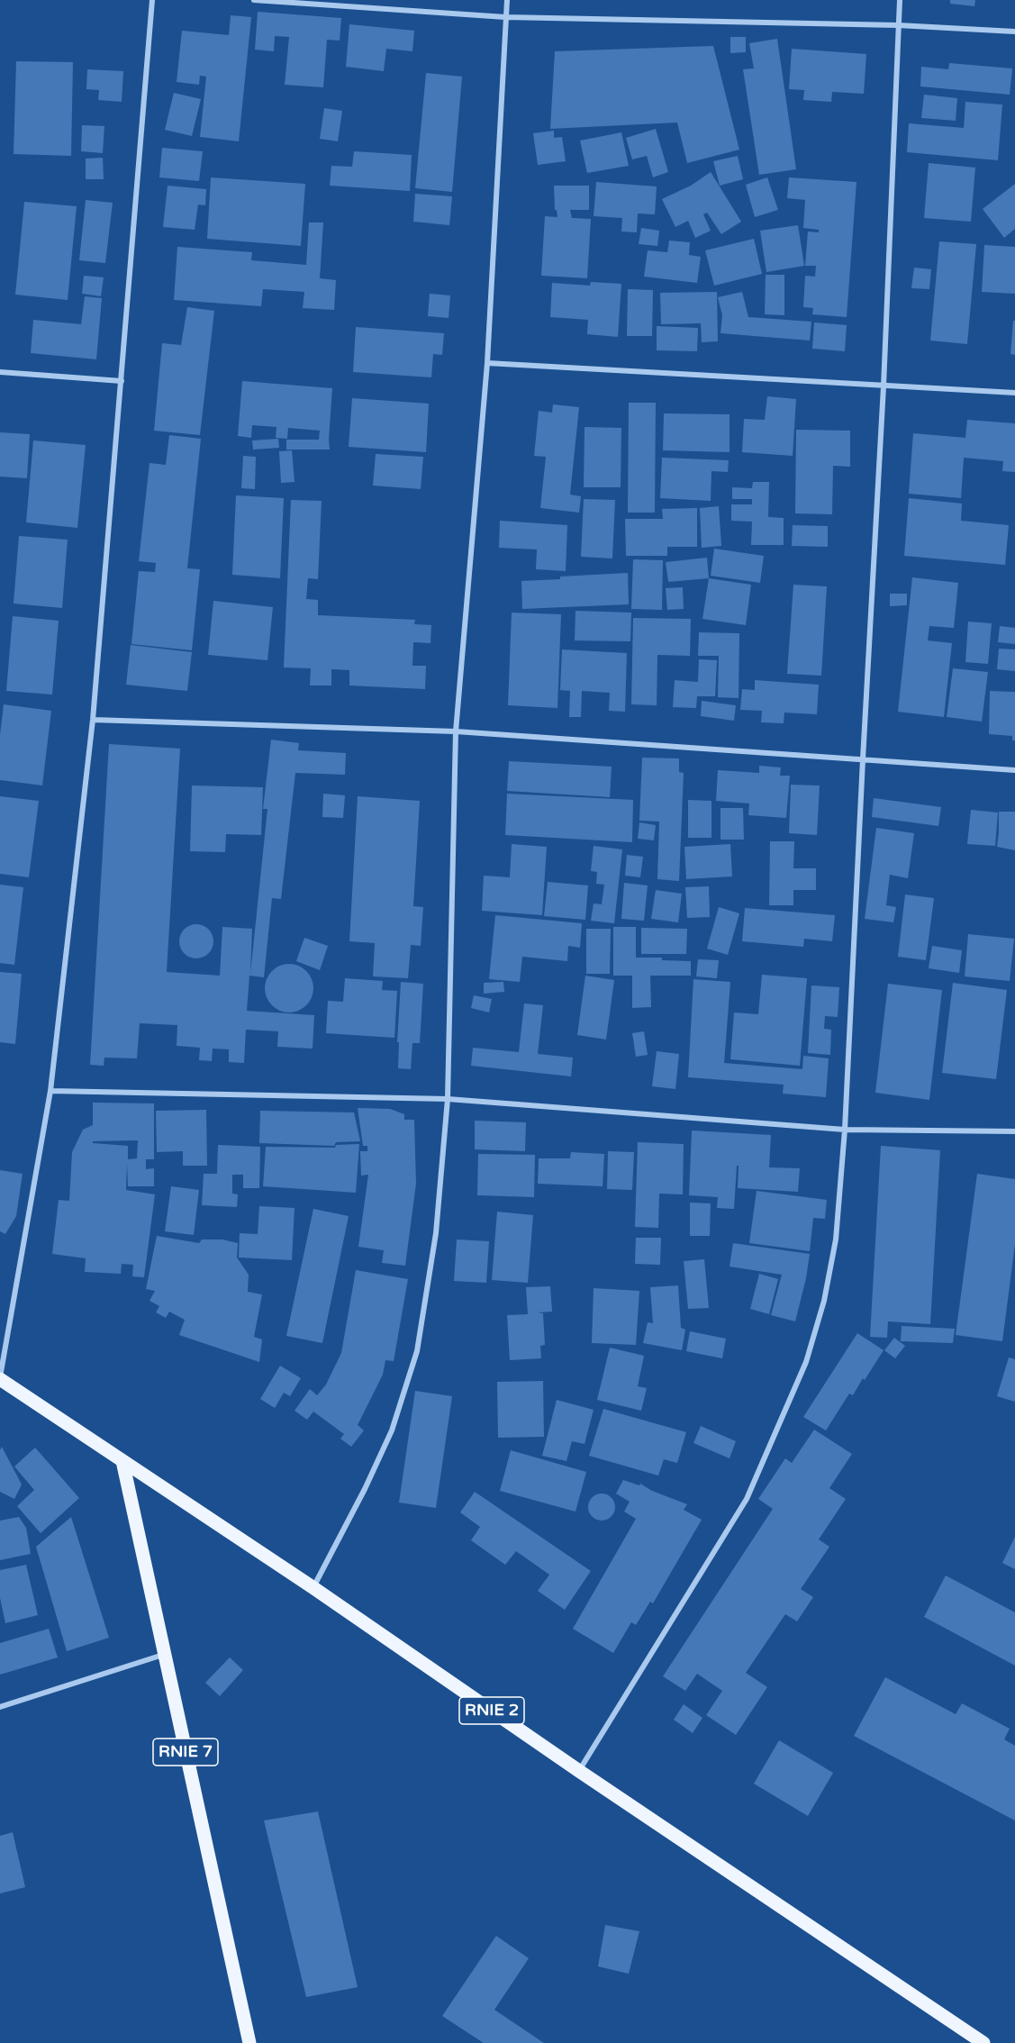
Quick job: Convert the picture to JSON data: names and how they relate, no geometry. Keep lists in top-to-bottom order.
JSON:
{
  "streets": {
    "main road": ["RNIE 2", "RNIE 7"]
  },
  "crossings": [
    ["RNIE 2", "RNIE 7"]
  ]
}
